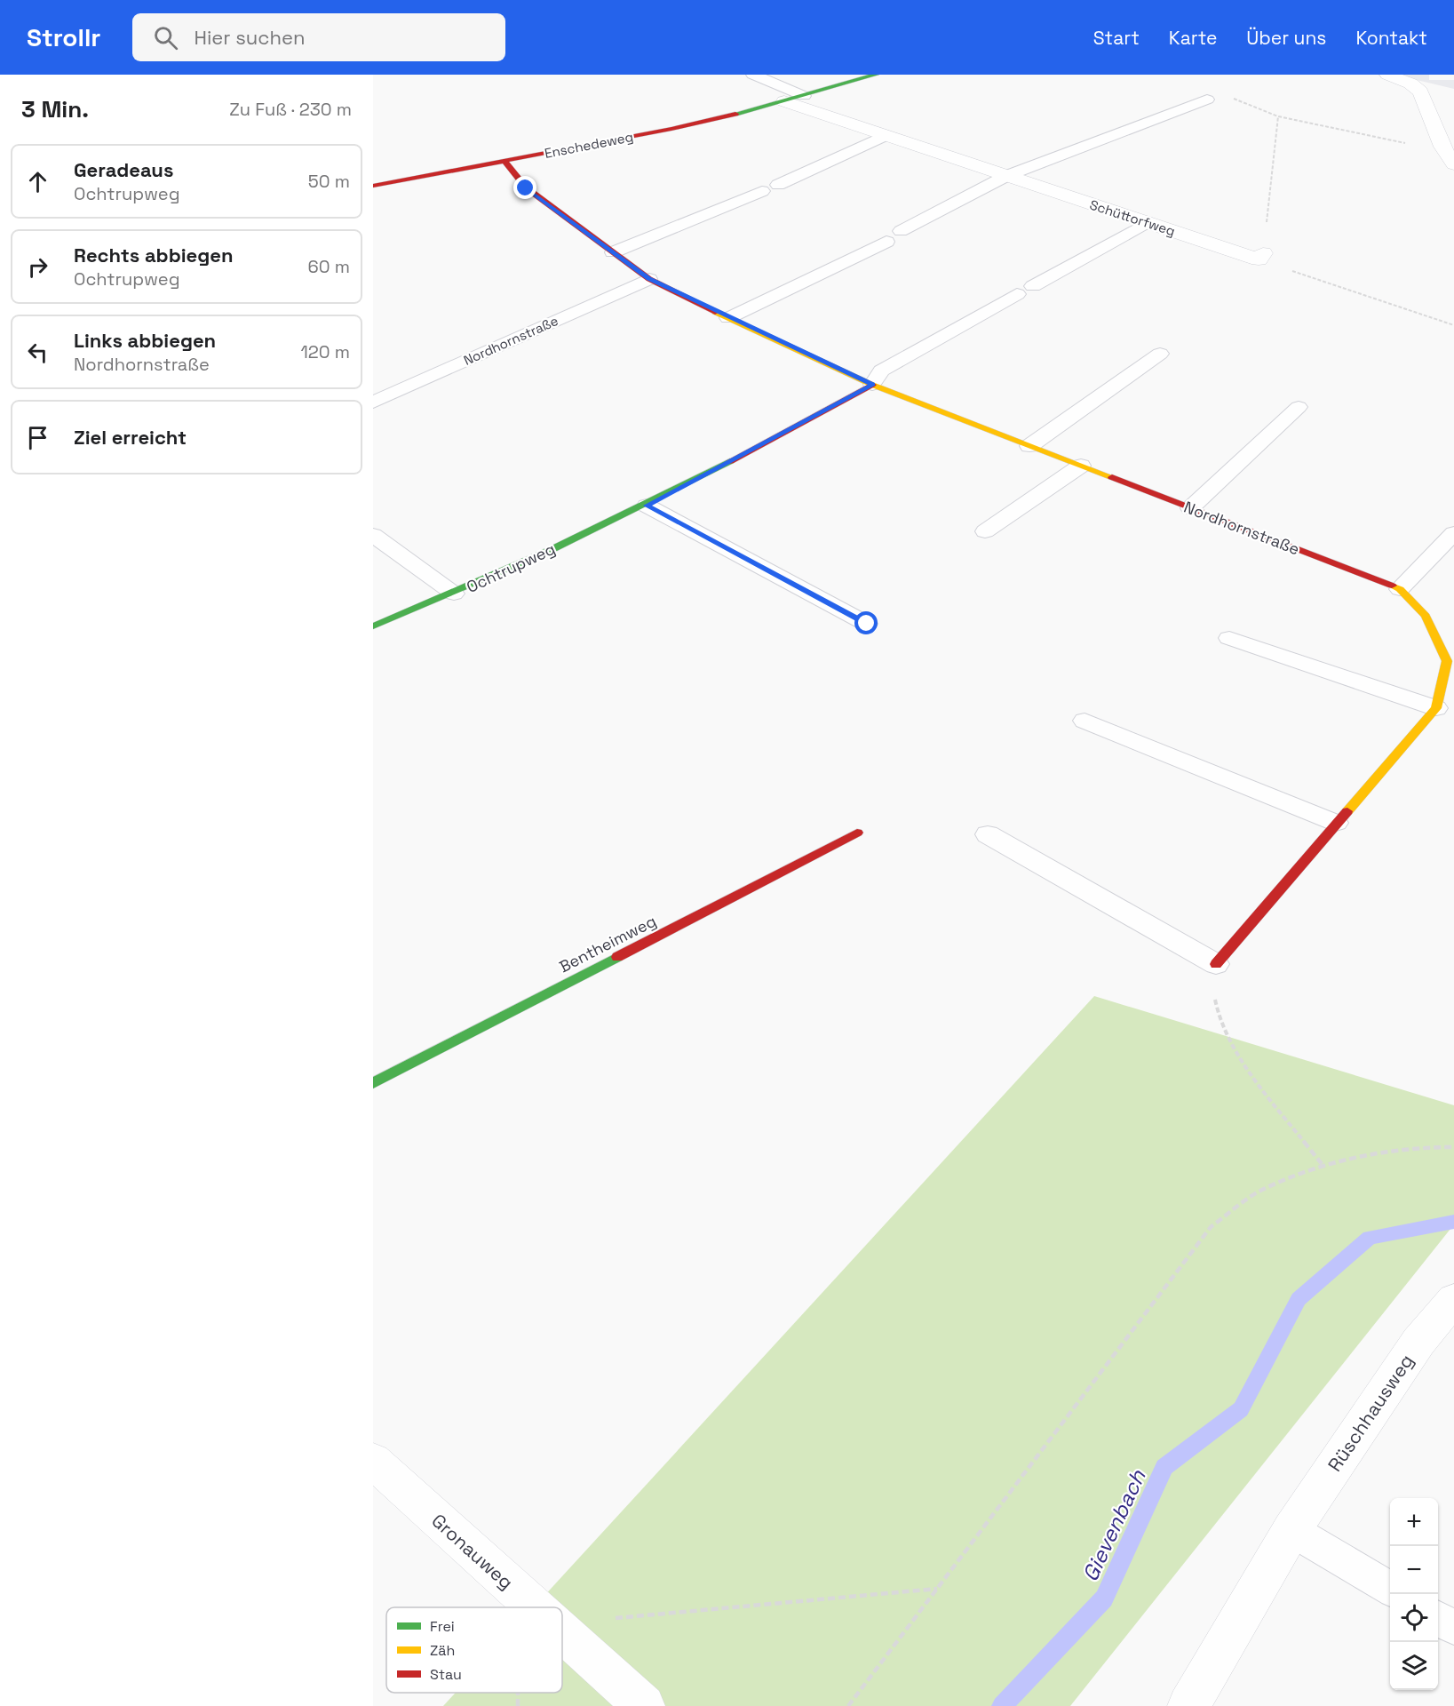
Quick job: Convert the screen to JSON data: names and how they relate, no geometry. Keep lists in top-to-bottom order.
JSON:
{
  "streets": {
    "street": [
      "Enschedeweg",
      "Schüttorfweg",
      "Nordhornstraße",
      "Ochtrupweg",
      "Bentheimweg",
      "Rüschhausweg",
      "Gronauweg"
    ]
  },
  "crossings": [
    ["Enschedeweg", "Schüttorfweg"],
    ["Enschedeweg", "Nordhornstraße"],
    ["Nordhornstraße", "Ochtrupweg"]
  ],
  "water": ["Gievenbach"],
  "legend": ["Frei", "Zäh", "Stau"],
  "page": {
    "header": "Strollr",
    "search": "Hier suchen",
    "nav": [
      "Start",
      "Karte",
      "Über uns",
      "Kontakt"
    ],
    "heading": ["3 Min.", "Zu Fuß · 230 m"],
    "list": [
      ["Geradeaus", "Ochtrupweg", "50 m"],
      ["Rechts abbiegen", "Ochtrupweg", "60 m"],
      ["Links abbiegen", "Nordhornstraße", "120 m"],
      "Ziel erreicht"
    ],
    "map_buttons": ["+", "−"]
  }
}
